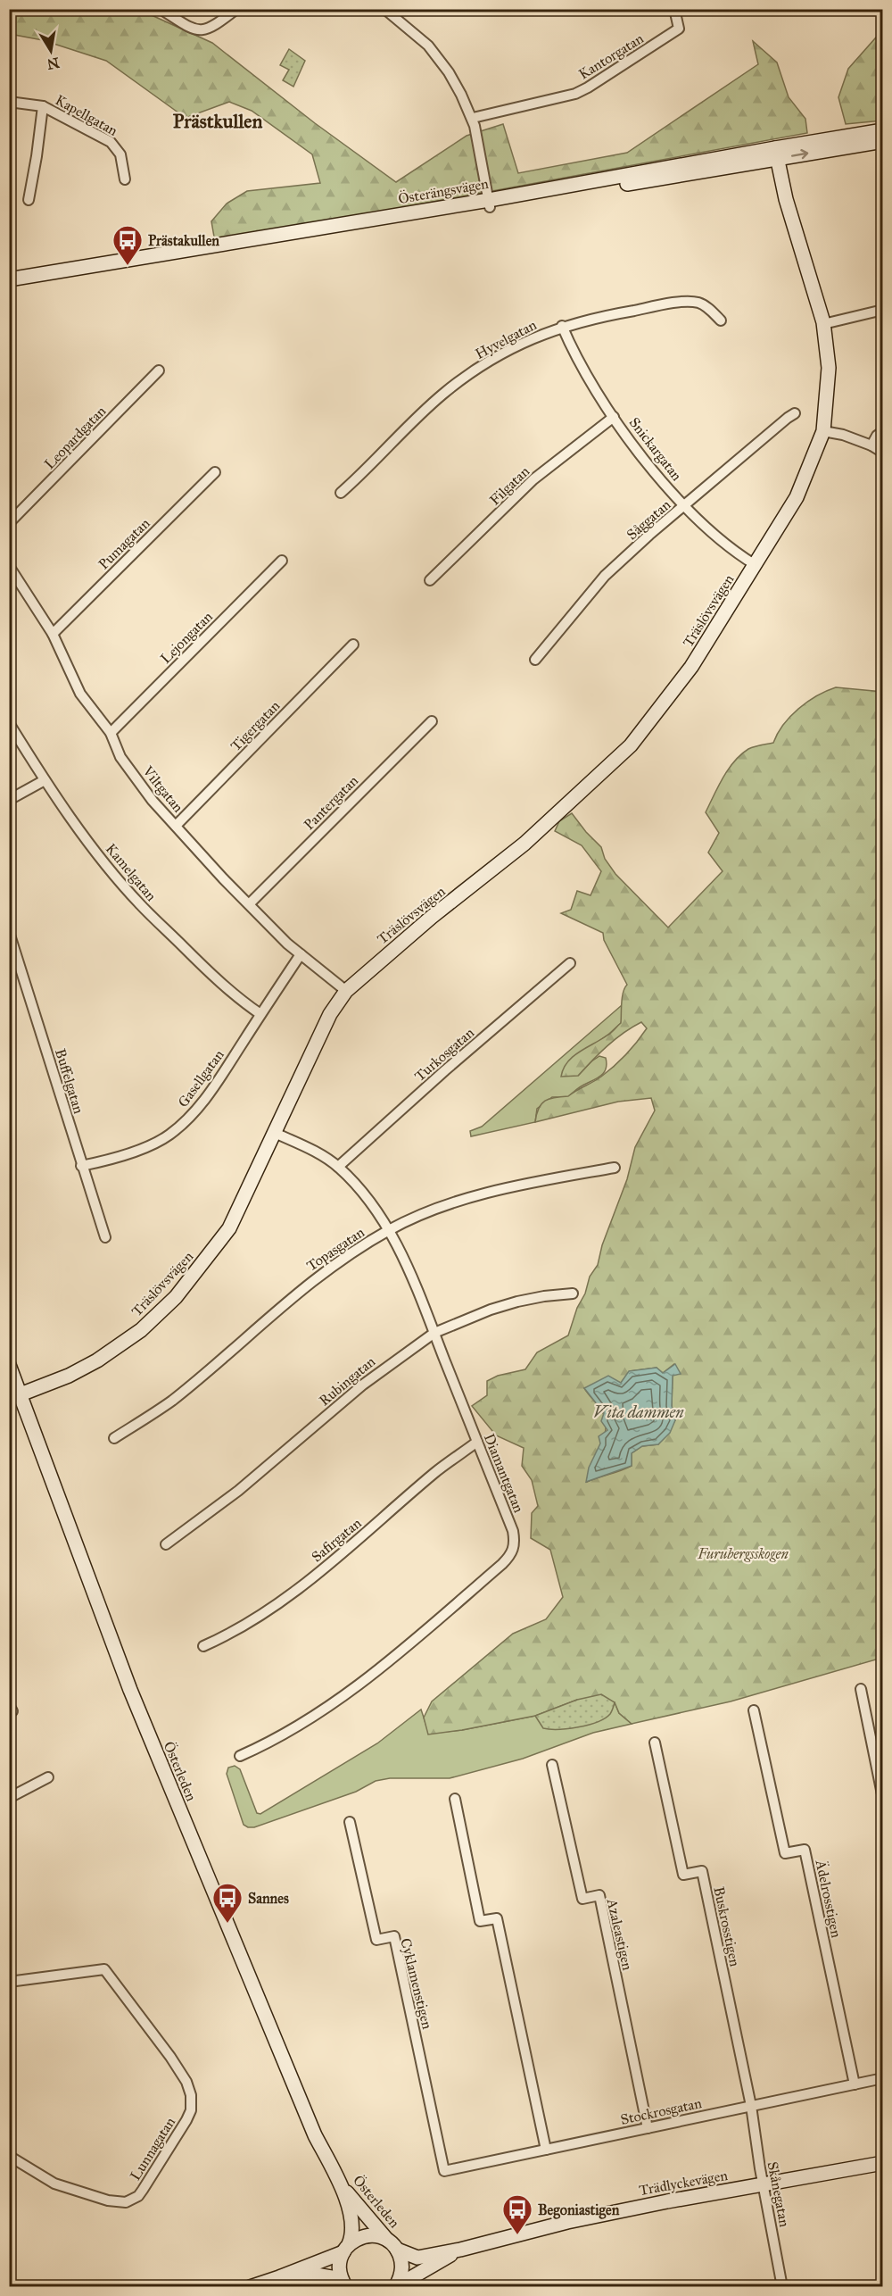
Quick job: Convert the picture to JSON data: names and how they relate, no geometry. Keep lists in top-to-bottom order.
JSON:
{
  "streets": {
    "street": [
      "Kantorgatan",
      "Kapellgatan",
      "Österängsvägen",
      "Hyvelgatan",
      "Leopardgatan",
      "Snickargatan",
      "Filgatan",
      "Såggatan",
      "Pumagatan",
      "Träslövsvägen",
      "Lejongatan",
      "Tigergatan",
      "Viltgatan",
      "Pantergatan",
      "Kamelgatan",
      "Turkosgatan",
      "Gasellgatan",
      "Buffelgatan",
      "Topasgatan",
      "Rubingatan",
      "Diamantgatan",
      "Safirgatan",
      "Österleden",
      "Ädelrosstigen",
      "Buskrosstigen",
      "Azaleastigen",
      "Cyklamenstigen",
      "Stockrosgatan",
      "Lunnagatan",
      "Trädlyckevägen",
      "Skånegatan"
    ]
  },
  "crossings": [
    ["Österängsvägen", "Träslövsvägen"],
    ["Hyvelgatan", "Snickargatan"],
    ["Snickargatan", "Filgatan"],
    ["Snickargatan", "Såggatan"],
    ["Snickargatan", "Träslövsvägen"],
    ["Pumagatan", "Viltgatan"],
    ["Träslövsvägen", "Viltgatan"],
    ["Träslövsvägen", "Diamantgatan"],
    ["Träslövsvägen", "Österleden"],
    ["Lejongatan", "Viltgatan"],
    ["Tigergatan", "Viltgatan"],
    ["Viltgatan", "Pantergatan"],
    ["Viltgatan", "Gasellgatan"],
    ["Kamelgatan", "Gasellgatan"],
    ["Turkosgatan", "Diamantgatan"],
    ["Gasellgatan", "Buffelgatan"],
    ["Topasgatan", "Diamantgatan"],
    ["Rubingatan", "Diamantgatan"],
    ["Diamantgatan", "Safirgatan"],
    ["Österleden", "Trädlyckevägen"],
    ["Ädelrosstigen", "Stockrosgatan"],
    ["Buskrosstigen", "Stockrosgatan"],
    ["Buskrosstigen", "Skånegatan"],
    ["Azaleastigen", "Stockrosgatan"],
    ["Cyklamenstigen", "Stockrosgatan"],
    ["Stockrosgatan", "Skånegatan"],
    ["Trädlyckevägen", "Skånegatan"]
  ],
  "districts": ["Prästkullen"],
  "water": ["Vita dammen"],
  "parks": ["Furubergsskogen"],
  "places": {
    "bus stop": ["Prästakullen", "Sannes", "Begoniastigen"]
  },
  "north": "bottom"
}
